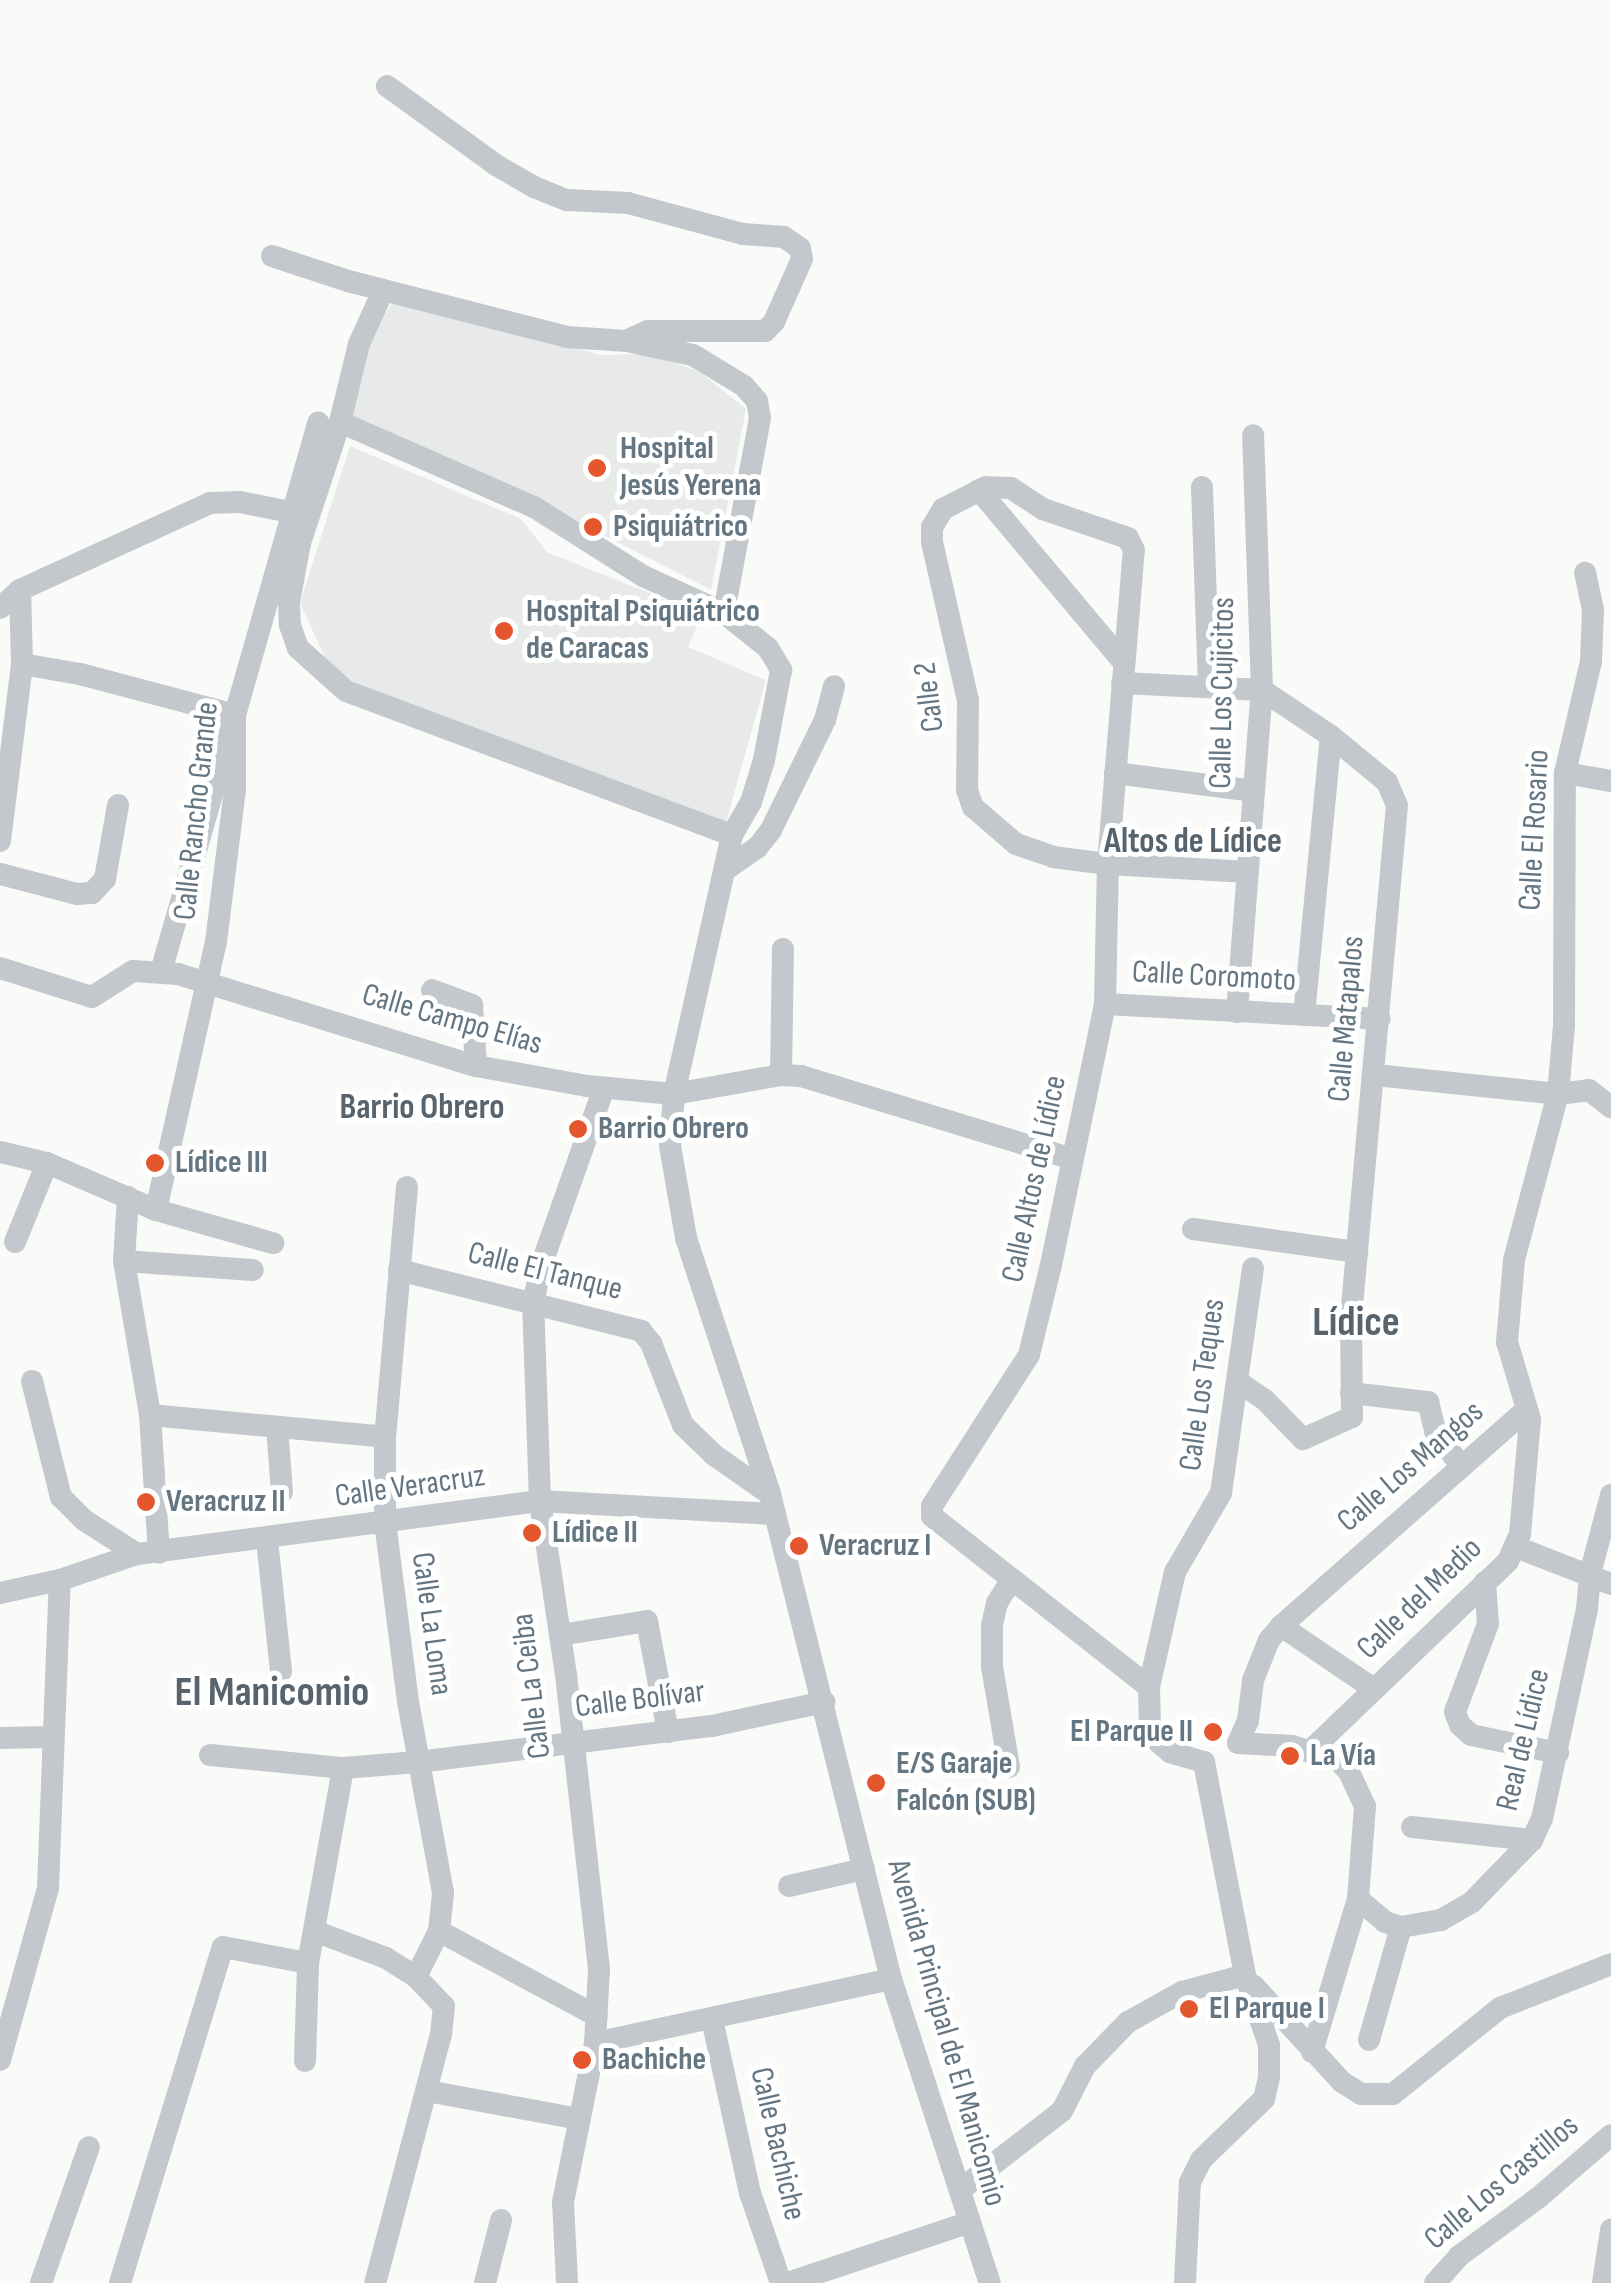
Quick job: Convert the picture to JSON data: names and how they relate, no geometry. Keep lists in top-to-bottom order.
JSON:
{
  "streets": {
    "street": [
      "Calle Los Cujicitos",
      "Calle 2",
      "Calle Rancho Grande",
      "Calle El Rosario",
      "Calle Coromoto",
      "Calle Matapalos",
      "Calle Campo Elías",
      "Calle Altos de Lídice",
      "Calle El Tanque",
      "Calle Los Teques",
      "Calle Los Mangos",
      "Calle Veracruz",
      "Calle del Medio",
      "Calle La Loma",
      "Calle La Ceiba",
      "Calle Bolívar",
      "Real de Lídice",
      "Avenida Principal de El Manicomio",
      "Calle Bachiche",
      "Calle Los Castillos"
    ]
  },
  "crossings": [
    ["Calle Los Cujicitos", "Calle 2"],
    ["Calle Los Cujicitos", "Calle Coromoto"],
    ["Calle Los Cujicitos", "Calle Matapalos"],
    ["Calle 2", "Calle Altos de Lídice"],
    ["Calle Rancho Grande", "Calle Campo Elías"],
    ["Calle Rancho Grande", "Avenida Principal de El Manicomio"],
    ["Calle El Rosario", "Calle Los Mangos"],
    ["Calle Coromoto", "Calle Matapalos"],
    ["Calle Coromoto", "Calle Altos de Lídice"],
    ["Calle Campo Elías", "Calle Altos de Lídice"],
    ["Calle Campo Elías", "Calle La Ceiba"],
    ["Calle Campo Elías", "Avenida Principal de El Manicomio"],
    ["Calle Altos de Lídice", "Calle Los Teques"],
    ["Calle El Tanque", "Calle Veracruz"],
    ["Calle El Tanque", "Calle La Loma"],
    ["Calle El Tanque", "Calle La Ceiba"],
    ["Calle El Tanque", "Avenida Principal de El Manicomio"],
    ["Calle Los Mangos", "Calle del Medio"],
    ["Calle Veracruz", "Calle La Loma"],
    ["Calle Veracruz", "Calle La Ceiba"],
    ["Calle Veracruz", "Avenida Principal de El Manicomio"],
    ["Calle La Loma", "Calle Bolívar"],
    ["Calle La Ceiba", "Calle Bolívar"],
    ["Calle Bolívar", "Avenida Principal de El Manicomio"]
  ],
  "districts": [
    "Altos de Lídice",
    "Barrio Obrero",
    "Lídice",
    "El Manicomio"
  ],
  "places": [
    "Hospital Jesús Yerena",
    "Psiquiátrico",
    "Hospital Psiquiátrico de Caracas",
    "Barrio Obrero",
    "Lídice III",
    "Veracruz II",
    "Lídice II",
    "Veracruz I",
    "El Parque II",
    "La Vía",
    "E/S Garaje Falcón (SUB)",
    "El Parque I",
    "Bachiche"
  ]
}
